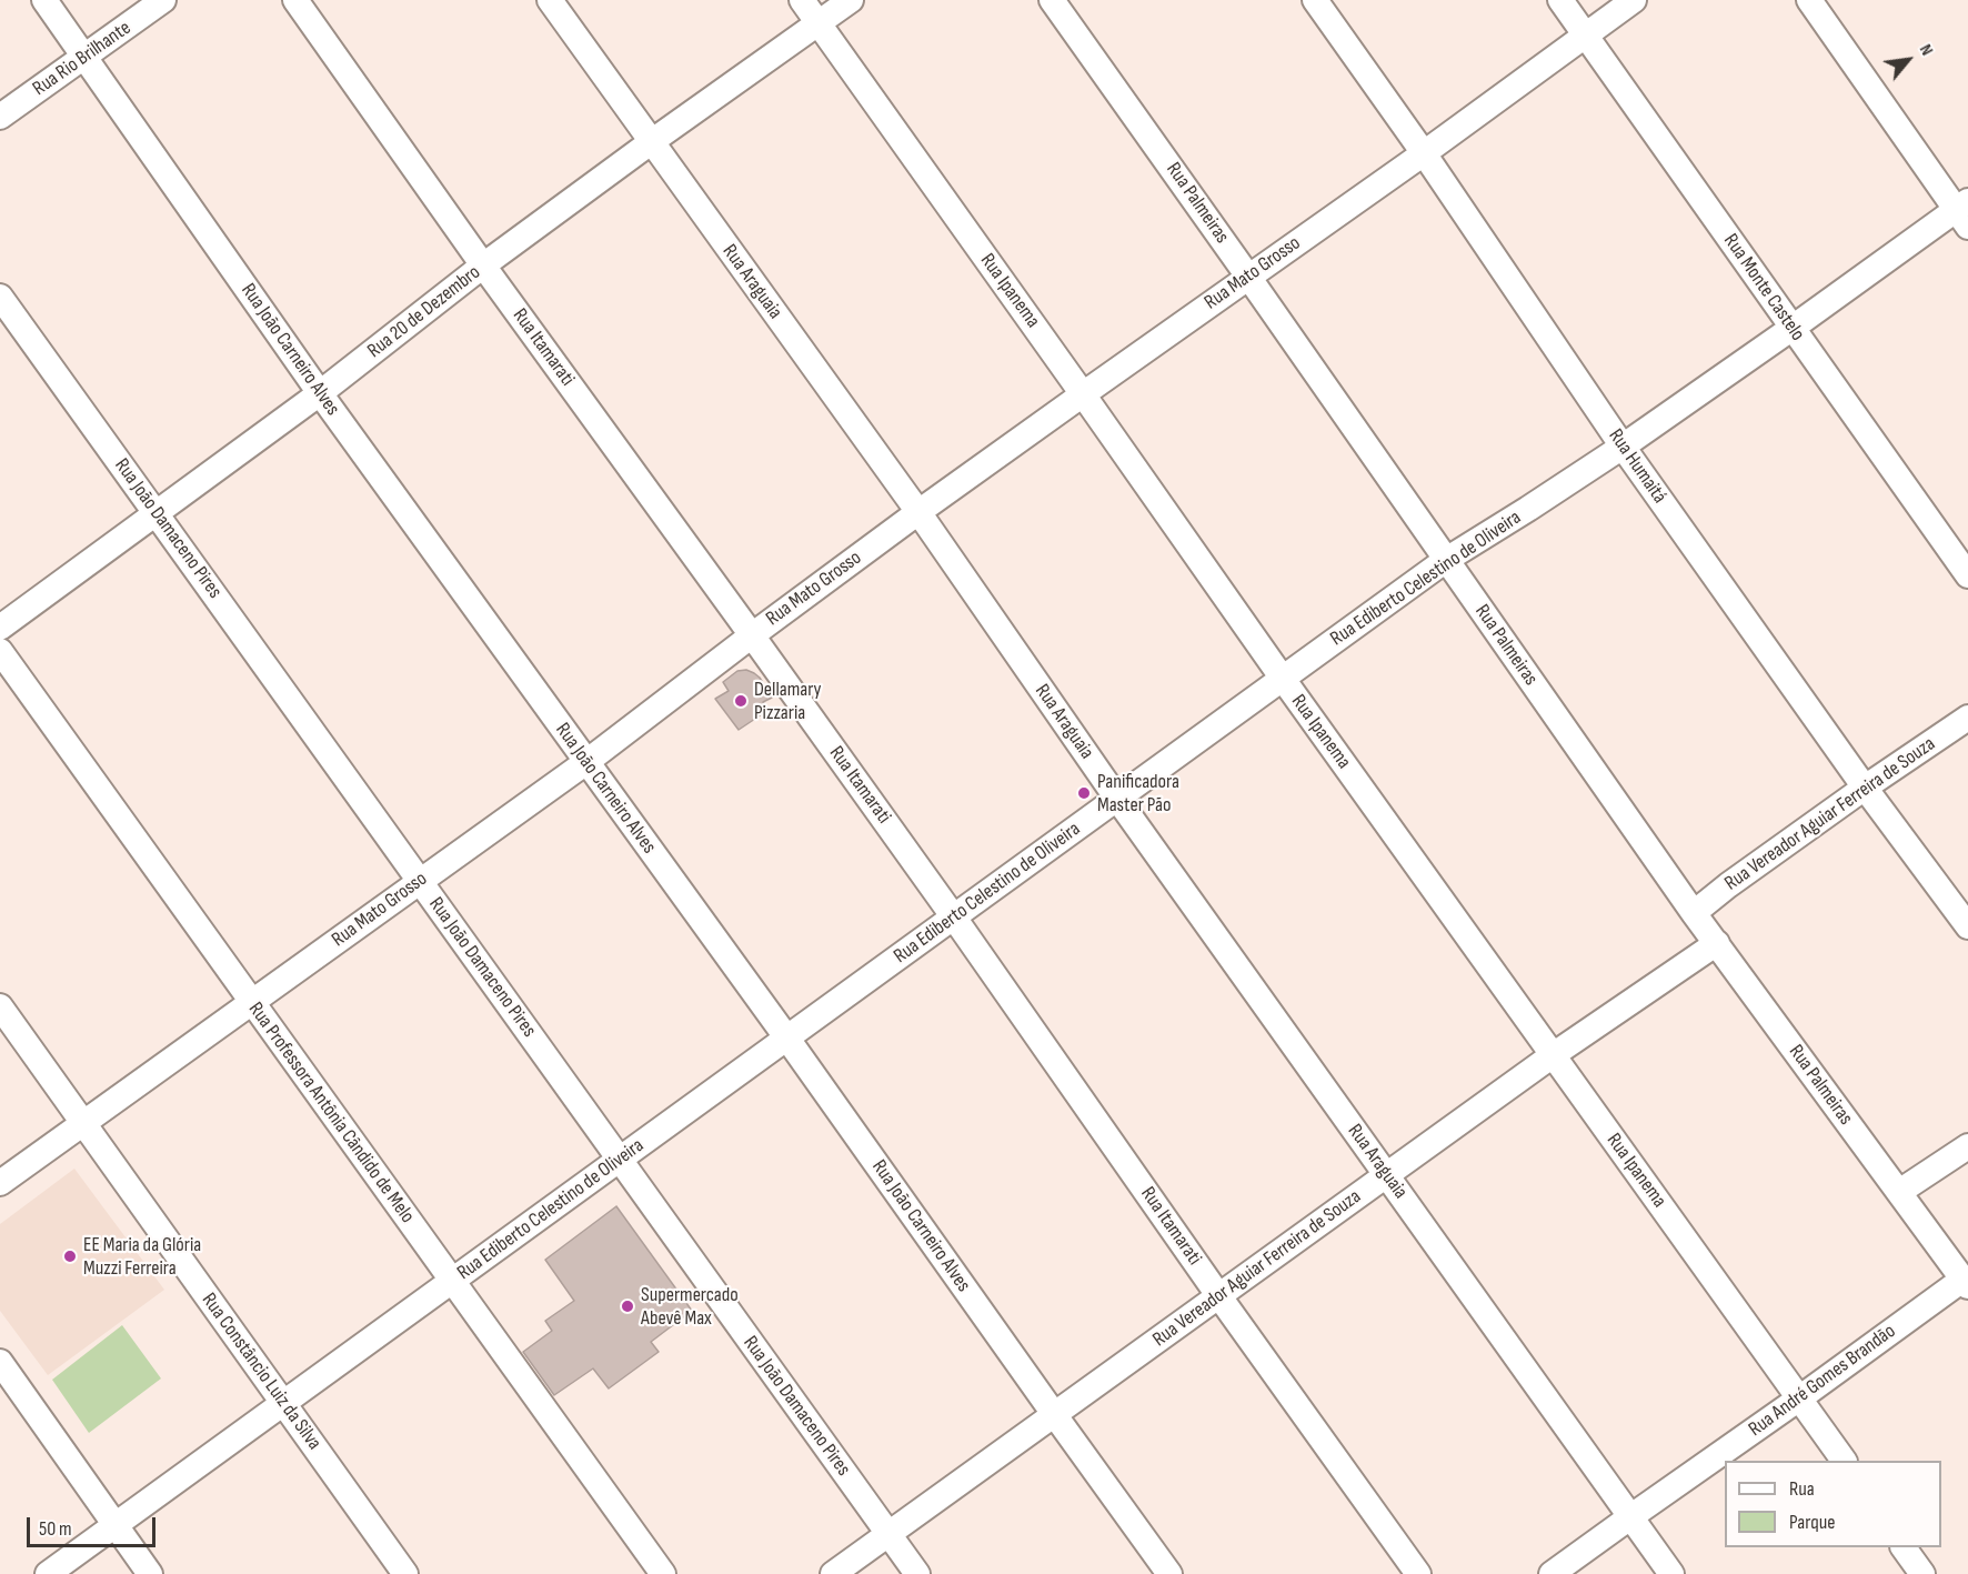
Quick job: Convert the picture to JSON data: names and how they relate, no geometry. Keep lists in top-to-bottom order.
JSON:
{
  "streets": {
    "street": [
      "Rua Rio Brilhante",
      "Rua Palmeiras",
      "Rua Mato Grosso",
      "Rua Araguaia",
      "Rua Monte Castelo",
      "Rua Ipanema",
      "Rua 20 de Dezembro",
      "Rua Itamarati",
      "Rua João Carneiro Alves",
      "Rua Humaitá",
      "Rua João Damaceno Pires",
      "Rua Ediberto Celestino de Oliveira",
      "Rua Vereador Aguiar Ferreira de Souza",
      "Rua Professora Antônia Cândido de Melo",
      "Rua Constâncio Luiz da Silva",
      "Rua André Gomes Brandão"
    ]
  },
  "crossings": [
    ["Rua Rio Brilhante", "Rua João Carneiro Alves"],
    ["Rua Palmeiras", "Rua Mato Grosso"],
    ["Rua Palmeiras", "Rua Ediberto Celestino de Oliveira"],
    ["Rua Palmeiras", "Rua Vereador Aguiar Ferreira de Souza"],
    ["Rua Palmeiras", "Rua André Gomes Brandão"],
    ["Rua Mato Grosso", "Rua Araguaia"],
    ["Rua Mato Grosso", "Rua Monte Castelo"],
    ["Rua Mato Grosso", "Rua Ipanema"],
    ["Rua Mato Grosso", "Rua Itamarati"],
    ["Rua Mato Grosso", "Rua João Carneiro Alves"],
    ["Rua Mato Grosso", "Rua Humaitá"],
    ["Rua Mato Grosso", "Rua João Damaceno Pires"],
    ["Rua Mato Grosso", "Rua Professora Antônia Cândido de Melo"],
    ["Rua Mato Grosso", "Rua Constâncio Luiz da Silva"],
    ["Rua Araguaia", "Rua 20 de Dezembro"],
    ["Rua Araguaia", "Rua Ediberto Celestino de Oliveira"],
    ["Rua Araguaia", "Rua Vereador Aguiar Ferreira de Souza"],
    ["Rua Araguaia", "Rua André Gomes Brandão"],
    ["Rua Monte Castelo", "Rua Ediberto Celestino de Oliveira"],
    ["Rua Ipanema", "Rua 20 de Dezembro"],
    ["Rua Ipanema", "Rua Ediberto Celestino de Oliveira"],
    ["Rua Ipanema", "Rua Vereador Aguiar Ferreira de Souza"],
    ["Rua Ipanema", "Rua André Gomes Brandão"],
    ["Rua 20 de Dezembro", "Rua Itamarati"],
    ["Rua 20 de Dezembro", "Rua João Carneiro Alves"],
    ["Rua 20 de Dezembro", "Rua João Damaceno Pires"],
    ["Rua Itamarati", "Rua Ediberto Celestino de Oliveira"],
    ["Rua Itamarati", "Rua Vereador Aguiar Ferreira de Souza"],
    ["Rua João Carneiro Alves", "Rua Ediberto Celestino de Oliveira"],
    ["Rua João Carneiro Alves", "Rua Vereador Aguiar Ferreira de Souza"],
    ["Rua Humaitá", "Rua Ediberto Celestino de Oliveira"],
    ["Rua Humaitá", "Rua Vereador Aguiar Ferreira de Souza"],
    ["Rua João Damaceno Pires", "Rua Ediberto Celestino de Oliveira"],
    ["Rua João Damaceno Pires", "Rua Vereador Aguiar Ferreira de Souza"],
    ["Rua Ediberto Celestino de Oliveira", "Rua Professora Antônia Cândido de Melo"],
    ["Rua Ediberto Celestino de Oliveira", "Rua Constâncio Luiz da Silva"]
  ],
  "places": [
    "Dellamary Pizzaria",
    "Panificadora Master Pão",
    "EE Maria da Glória Muzzi Ferreira",
    "Supermercado Abevê Max"
  ],
  "legend": ["Rua", "Parque"],
  "scale_bar": "50 m",
  "north": "top right"
}
